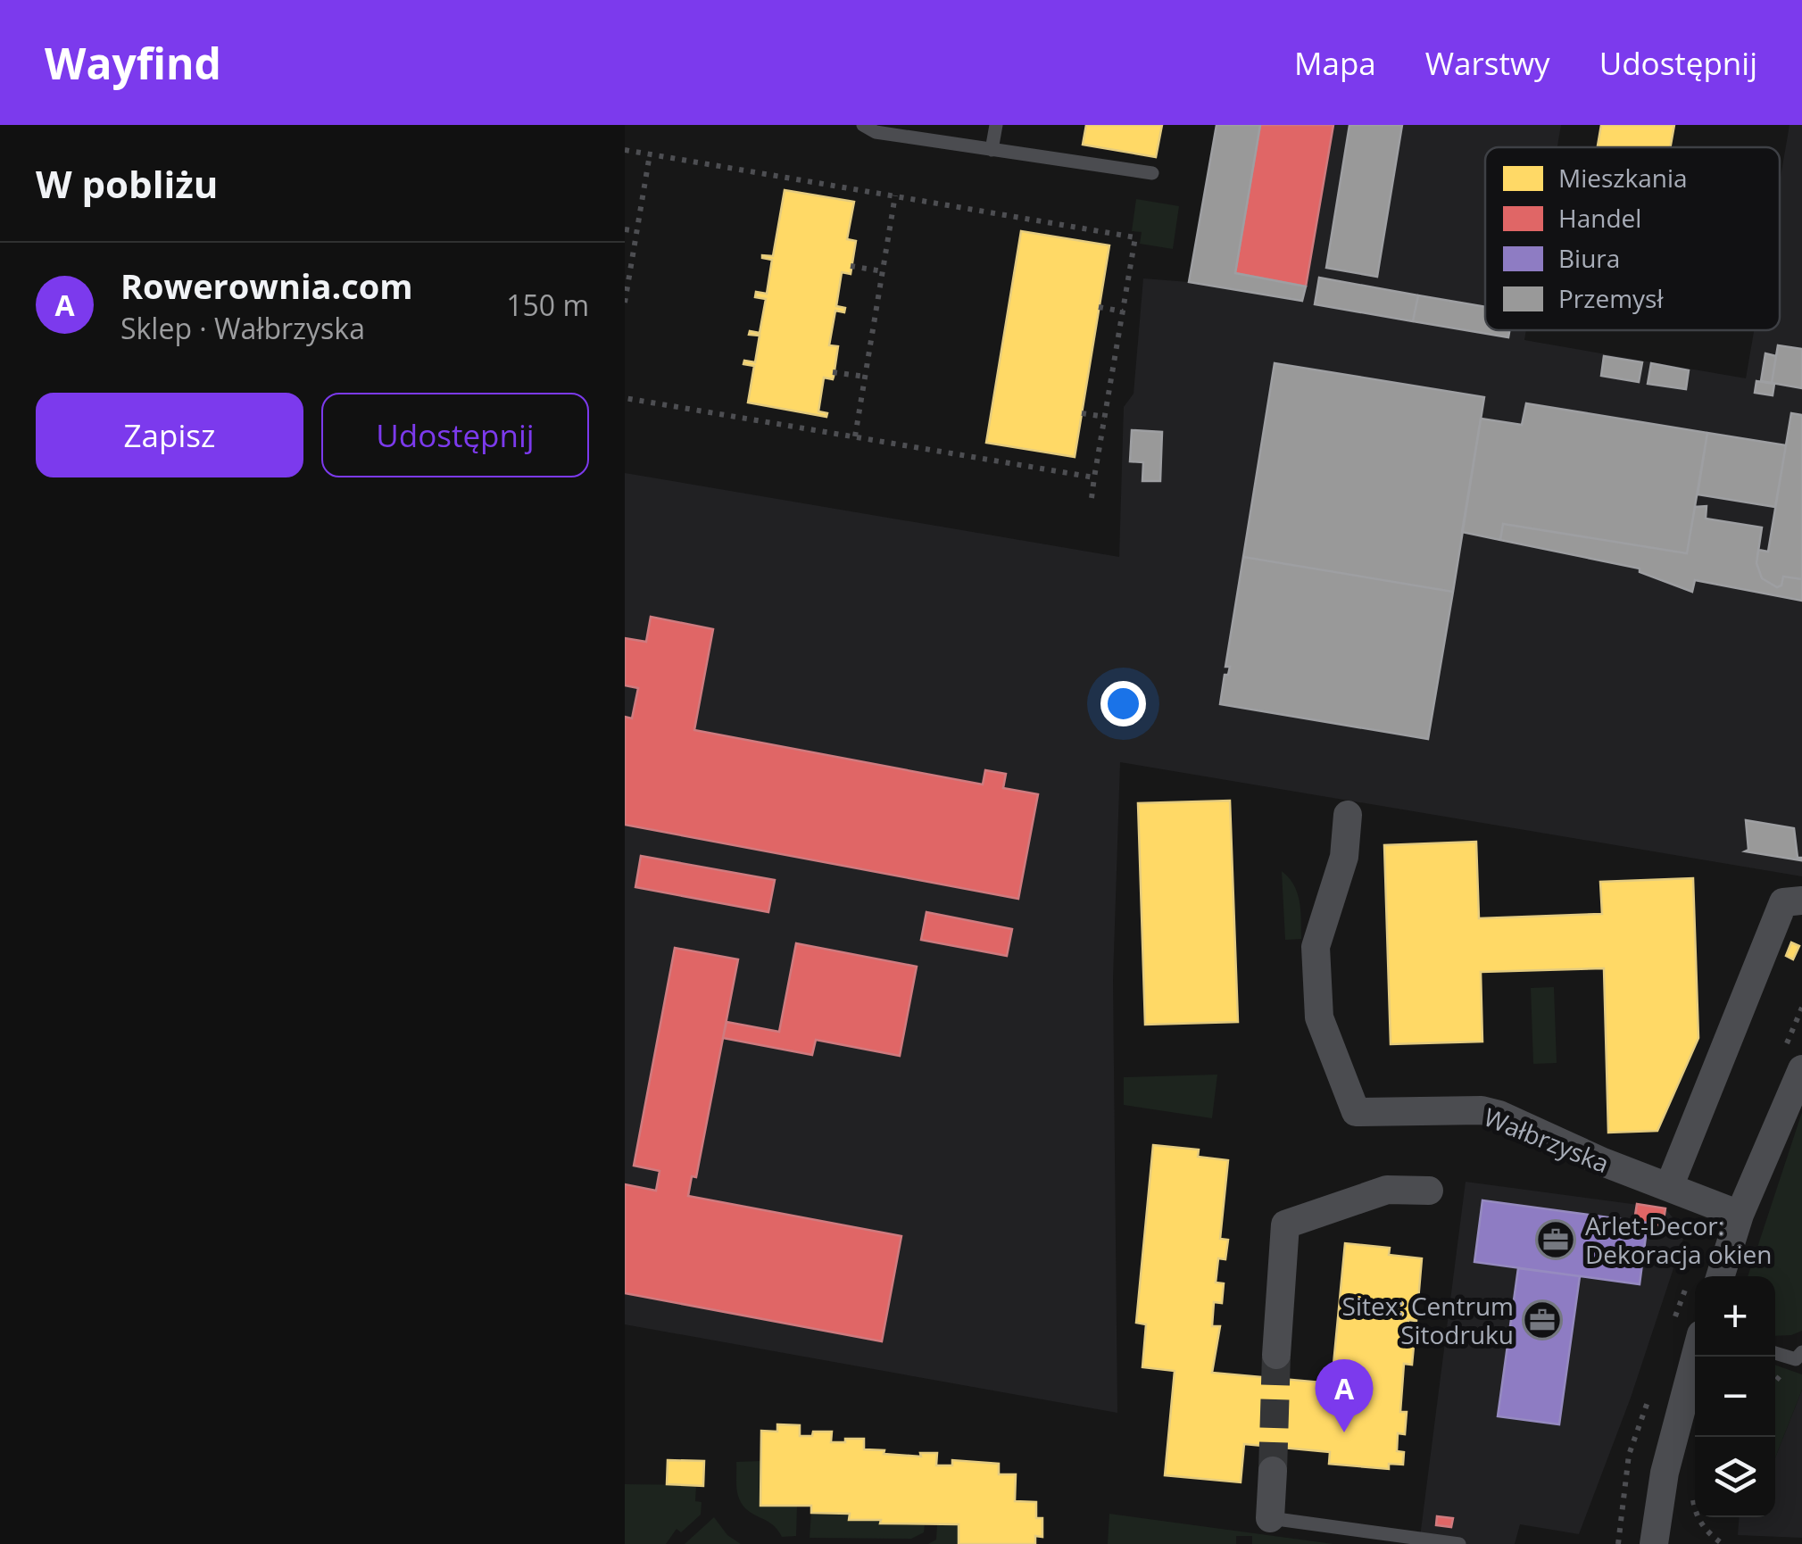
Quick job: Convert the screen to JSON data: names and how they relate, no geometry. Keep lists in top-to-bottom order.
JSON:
{
  "streets": {
    "street": ["Wałbrzyska"]
  },
  "places": {
    "office": ["Arlet-Decor: Dekoracja okien", "Sitex: Centrum Sitodruku"]
  },
  "legend": [
    "Mieszkania",
    "Handel",
    "Biura",
    "Przemysł"
  ],
  "page": {
    "header": "Wayfind",
    "nav": ["Mapa", "Warstwy", "Udostępnij"],
    "heading": "W pobliżu",
    "list": [
      {
        "mark": "A",
        "name": "Rowerownia.com",
        "note": "Sklep · Wałbrzyska",
        "value": "150 m"
      }
    ],
    "buttons": ["Zapisz", "Udostępnij"],
    "map_buttons": ["+", "−"],
    "pins": "A"
  }
}
